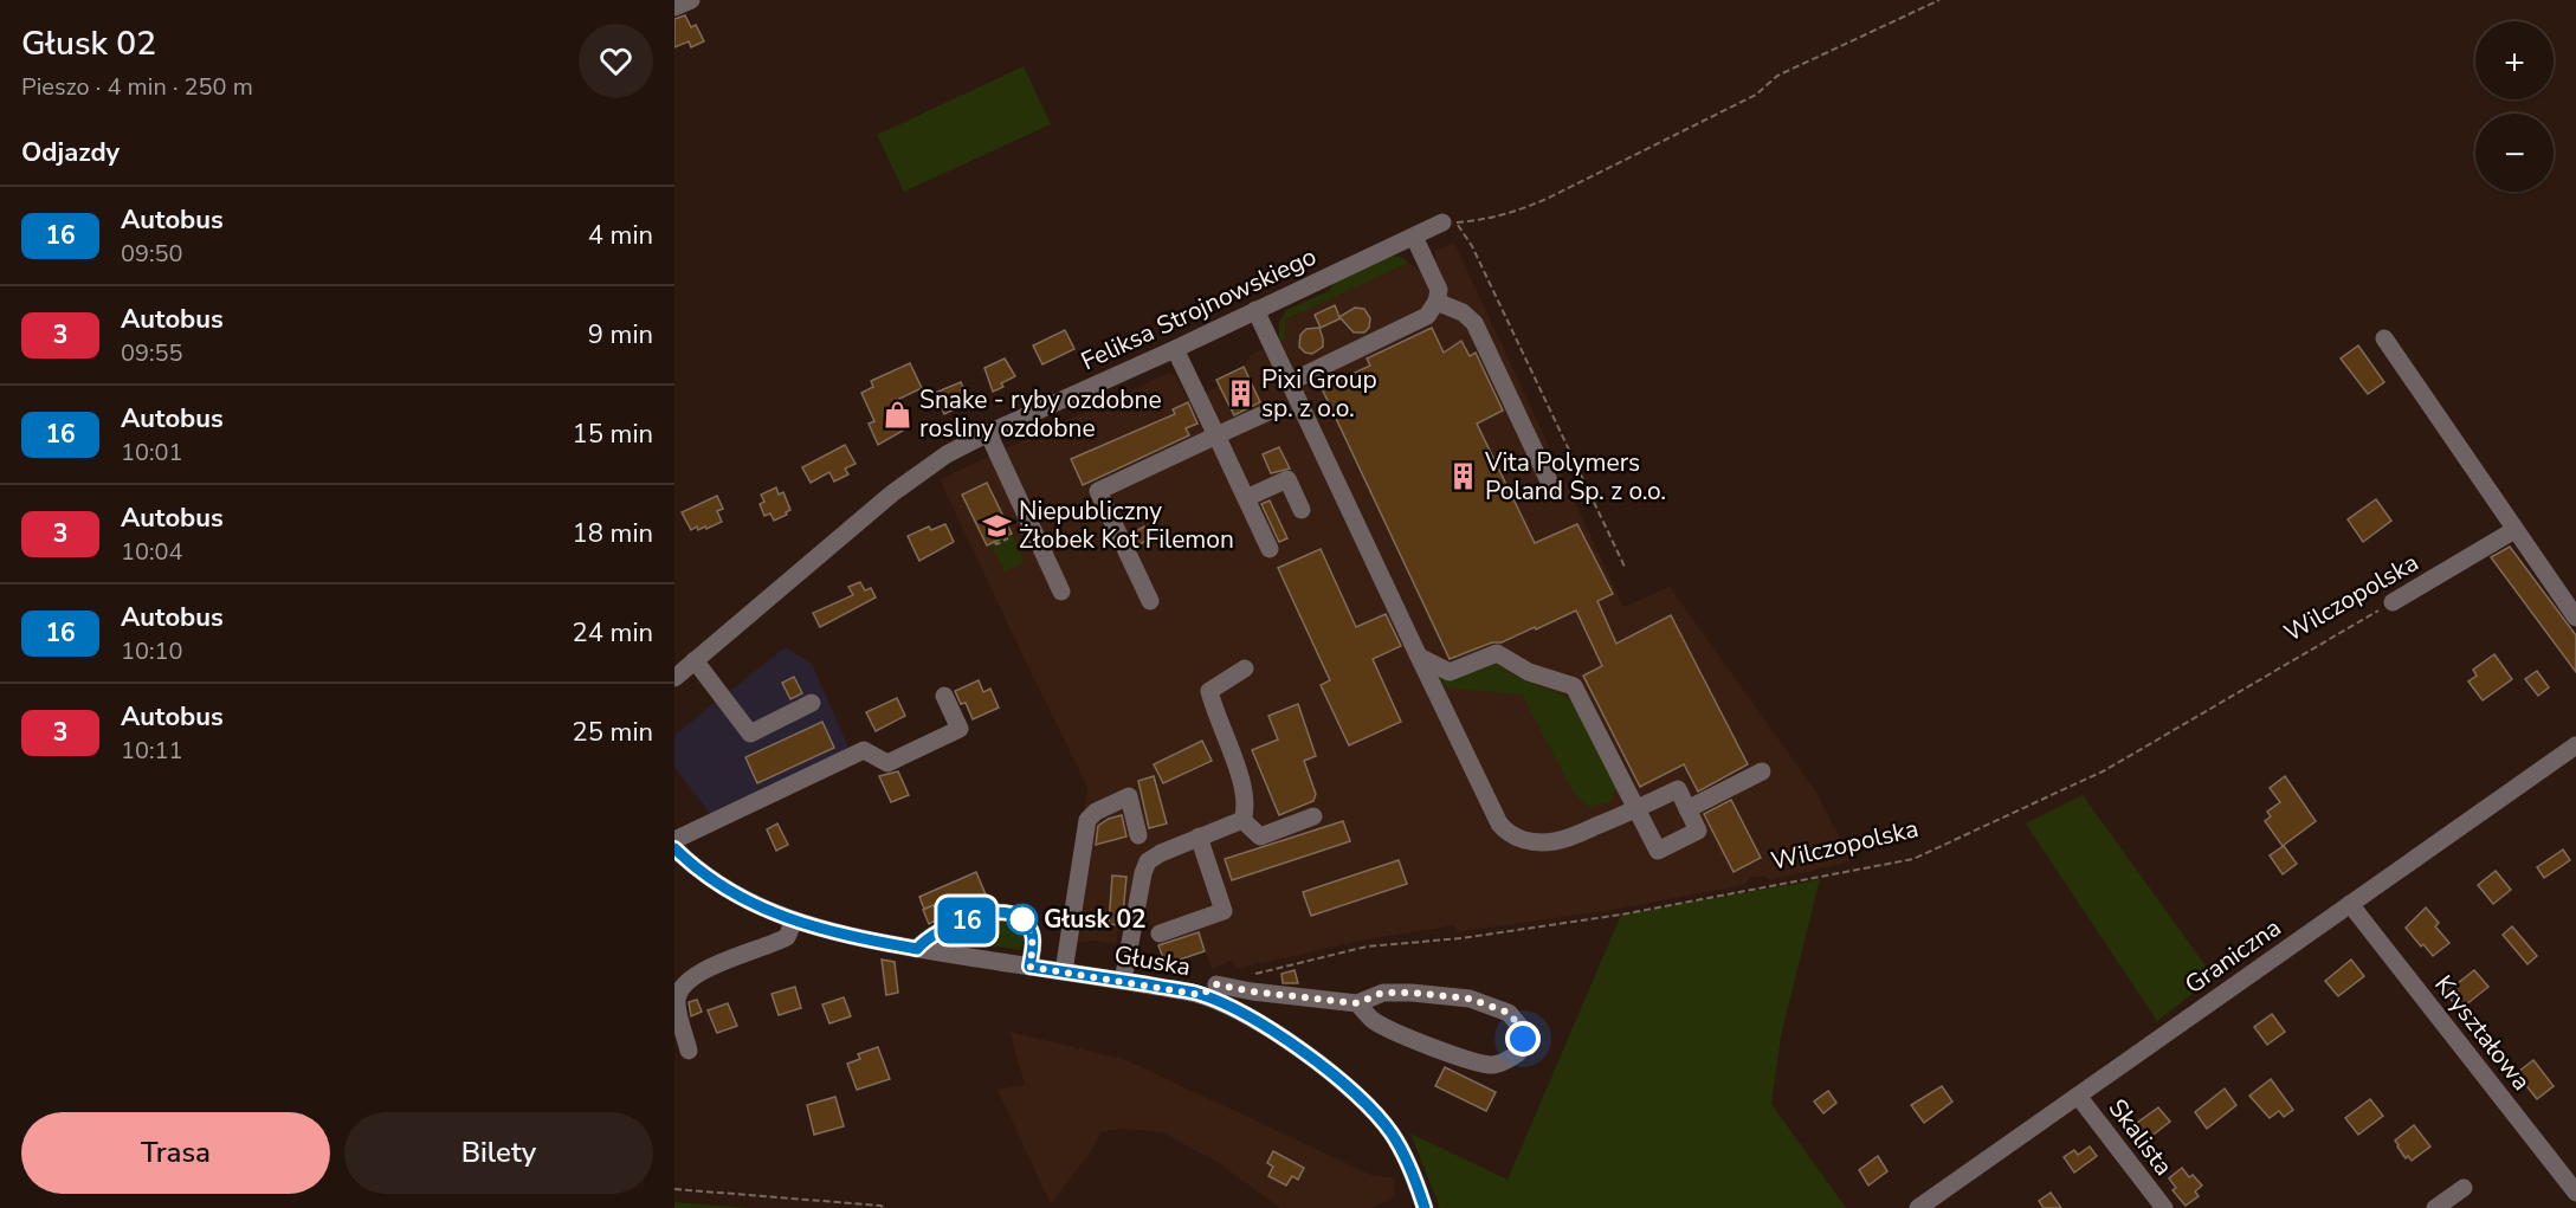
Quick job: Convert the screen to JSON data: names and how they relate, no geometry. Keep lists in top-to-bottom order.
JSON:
{
  "streets": {
    "street": [
      "Feliksa Strojnowskiego",
      "Wilczopolska",
      "Graniczna",
      "Głuska",
      "Kryształowa",
      "Skalista"
    ]
  },
  "crossings": [
    ["Graniczna", "Kryształowa"],
    ["Graniczna", "Skalista"]
  ],
  "places": {
    "building": ["Pixi Group sp. z o.o.", "Vita Polymers Poland Sp. z o.o."],
    "shop": ["Snake - ryby ozdobne rosliny ozdobne"],
    "school or university": ["Niepubliczny Żłobek Kot Filemon"],
    "other": ["Głusk 02"]
  },
  "lines": ["bus line 16"],
  "page": {
    "heading": [
      ["Głusk 02", "Pieszo · 4 min · 250 m"],
      "Odjazdy"
    ],
    "on_map": "16",
    "map_buttons": ["+", "−"],
    "list": [
      {
        "mark": "16",
        "name": "Autobus",
        "note": "09:50",
        "value": "4 min"
      },
      {
        "mark": "3",
        "name": "Autobus",
        "note": "09:55",
        "value": "9 min"
      },
      {
        "mark": "16",
        "name": "Autobus",
        "note": "10:01",
        "value": "15 min"
      },
      {
        "mark": "3",
        "name": "Autobus",
        "note": "10:04",
        "value": "18 min"
      },
      {
        "mark": "16",
        "name": "Autobus",
        "note": "10:10",
        "value": "24 min"
      },
      {
        "mark": "3",
        "name": "Autobus",
        "note": "10:11",
        "value": "25 min"
      }
    ],
    "buttons": ["Trasa", "Bilety"]
  }
}
